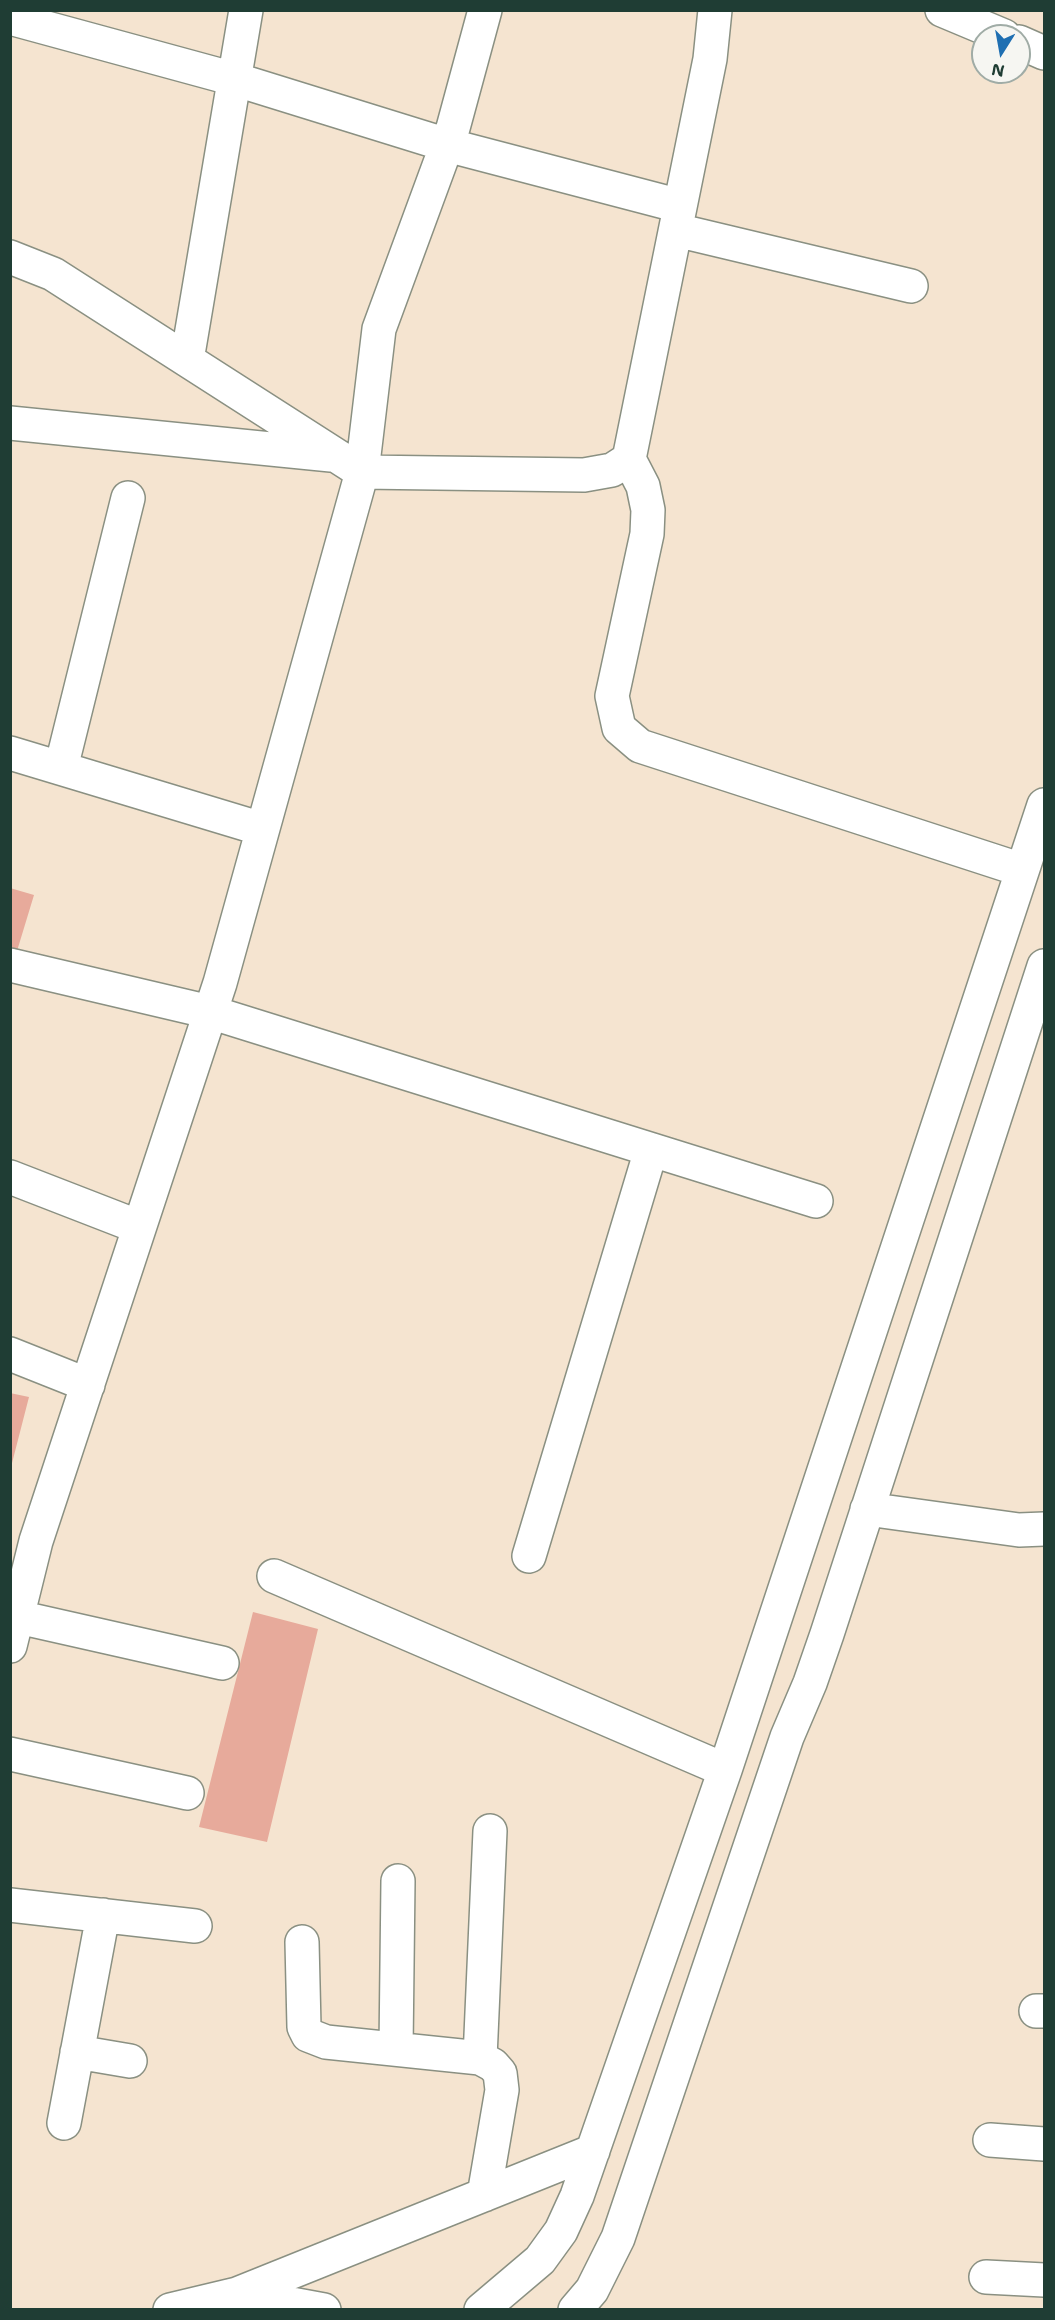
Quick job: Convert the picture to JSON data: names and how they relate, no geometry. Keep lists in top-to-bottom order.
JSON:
{
  "north": "bottom"
}
